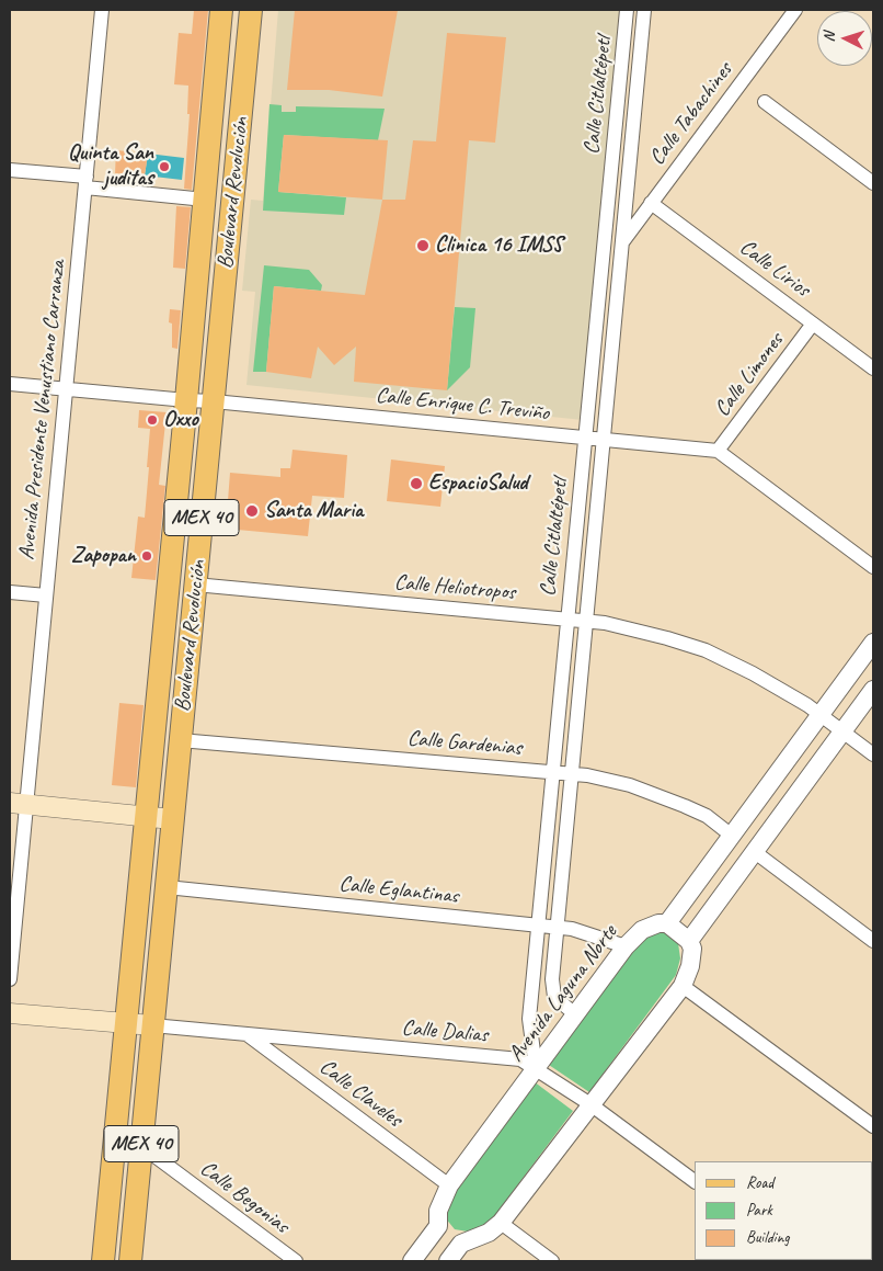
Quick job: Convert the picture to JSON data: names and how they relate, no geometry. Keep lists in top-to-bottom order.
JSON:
{
  "streets": {
    "main road": ["Boulevard Revolución", "MEX 40"],
    "street": [
      "Calle Citlaltépetl",
      "Calle Tabachines",
      "Calle Lirios",
      "Calle Limones",
      "Calle Enrique C. Treviño",
      "Avenida Presidente Venustiano Carranza",
      "Calle Heliotropos",
      "Calle Gardenias",
      "Calle Eglantinas",
      "Avenida Laguna Norte",
      "Calle Dalias",
      "Calle Claveles",
      "Calle Begonias"
    ]
  },
  "crossings": [
    ["Calle Citlaltépetl", "Calle Tabachines"],
    ["Calle Citlaltépetl", "Calle Enrique C. Treviño"],
    ["Calle Citlaltépetl", "Calle Heliotropos"],
    ["Calle Citlaltépetl", "Calle Gardenias"],
    ["Calle Citlaltépetl", "Calle Eglantinas"],
    ["Calle Citlaltépetl", "Avenida Laguna Norte"],
    ["Calle Citlaltépetl", "Calle Dalias"],
    ["Calle Tabachines", "Calle Lirios"],
    ["Boulevard Revolución", "Calle Enrique C. Treviño"],
    ["Boulevard Revolución", "Calle Heliotropos"],
    ["Boulevard Revolución", "Calle Gardenias"],
    ["Boulevard Revolución", "Calle Eglantinas"],
    ["Boulevard Revolución", "Calle Dalias"],
    ["Boulevard Revolución", "Calle Begonias"],
    ["Calle Lirios", "Calle Limones"],
    ["Calle Limones", "Calle Enrique C. Treviño"],
    ["Calle Enrique C. Treviño", "Avenida Presidente Venustiano Carranza"],
    ["Calle Enrique C. Treviño", "MEX 40"],
    ["Calle Eglantinas", "Avenida Laguna Norte"],
    ["Avenida Laguna Norte", "Calle Dalias"],
    ["Avenida Laguna Norte", "Calle Claveles"],
    ["Calle Dalias", "Calle Claveles"]
  ],
  "places": [
    "Quinta San juditas",
    "Clinica 16 IMSS",
    "Oxxo",
    "EspacioSalud",
    "Santa Maria",
    "Zapopan"
  ],
  "legend": ["Road", "Park", "Building"],
  "north": "left"
}
